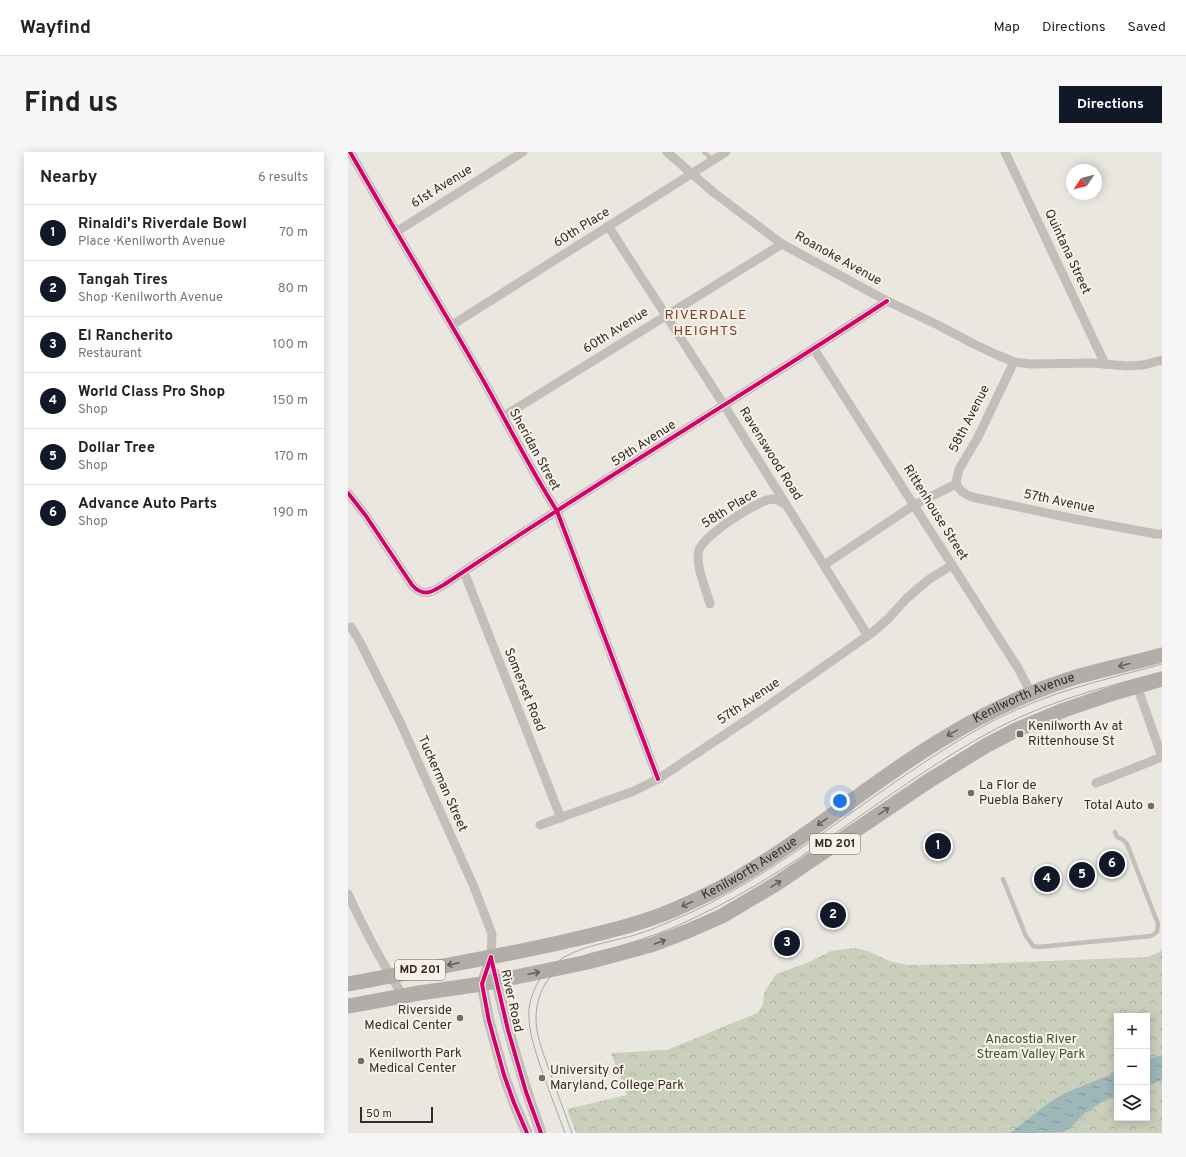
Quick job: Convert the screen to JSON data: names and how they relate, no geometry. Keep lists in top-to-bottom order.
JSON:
{
  "streets": {
    "main road": ["Kenilworth Avenue", "MD 201"],
    "street": [
      "61st Avenue",
      "60th Place",
      "Quintana Street",
      "Roanoke Avenue",
      "60th Avenue",
      "58th Avenue",
      "59th Avenue",
      "Sheridan Street",
      "Ravenswood Road",
      "57th Avenue",
      "58th Place",
      "Rittenhouse Street",
      "Somerset Road",
      "Tuckerman Street",
      "River Road"
    ]
  },
  "crossings": [
    ["61st Avenue", "Sheridan Street"],
    ["60th Place", "Roanoke Avenue"],
    ["60th Place", "Sheridan Street"],
    ["60th Place", "Ravenswood Road"],
    ["Roanoke Avenue", "60th Avenue"],
    ["Roanoke Avenue", "58th Avenue"],
    ["Roanoke Avenue", "59th Avenue"],
    ["60th Avenue", "Sheridan Street"],
    ["60th Avenue", "Ravenswood Road"],
    ["58th Avenue", "57th Avenue"],
    ["59th Avenue", "Sheridan Street"],
    ["59th Avenue", "Ravenswood Road"],
    ["59th Avenue", "Rittenhouse Street"],
    ["59th Avenue", "Somerset Road"],
    ["Sheridan Street", "57th Avenue"],
    ["Ravenswood Road", "57th Avenue"],
    ["Ravenswood Road", "58th Place"],
    ["57th Avenue", "Rittenhouse Street"],
    ["57th Avenue", "Somerset Road"],
    ["Rittenhouse Street", "Kenilworth Avenue"],
    ["Kenilworth Avenue", "Tuckerman Street"],
    ["Kenilworth Avenue", "River Road"],
    ["Tuckerman Street", "River Road"]
  ],
  "districts": ["RIVERDALE HEIGHTS"],
  "parks": ["Anacostia River Stream Valley Park"],
  "places": {
    "transit": ["Kenilworth Av at Rittenhouse St"],
    "other": [
      "La Flor de Puebla Bakery",
      "Total Auto",
      "Riverside Medical Center",
      "Kenilworth Park Medical Center",
      "University of Maryland, College Park"
    ]
  },
  "scale_bar": "50 m",
  "north": "bottom left",
  "page": {
    "header": "Wayfind",
    "nav": ["Map", "Directions", "Saved"],
    "title": "Find us",
    "buttons": "Directions",
    "heading": ["Nearby", "6 results"],
    "list": [
      {
        "mark": "1",
        "name": "Rinaldi's Riverdale Bowl",
        "note": "Place · Kenilworth Avenue",
        "value": "70 m"
      },
      {
        "mark": "2",
        "name": "Tangah Tires",
        "note": "Shop · Kenilworth Avenue",
        "value": "80 m"
      },
      {
        "mark": "3",
        "name": "El Rancherito",
        "note": "Restaurant",
        "value": "100 m"
      },
      {
        "mark": "4",
        "name": "World Class Pro Shop",
        "note": "Shop",
        "value": "150 m"
      },
      {
        "mark": "5",
        "name": "Dollar Tree",
        "note": "Shop",
        "value": "170 m"
      },
      {
        "mark": "6",
        "name": "Advance Auto Parts",
        "note": "Shop",
        "value": "190 m"
      }
    ],
    "pins": [
      "1",
      "6",
      "5",
      "4",
      "2",
      "3"
    ],
    "map_buttons": ["+", "−"],
    "scale": "50 m"
  }
}
